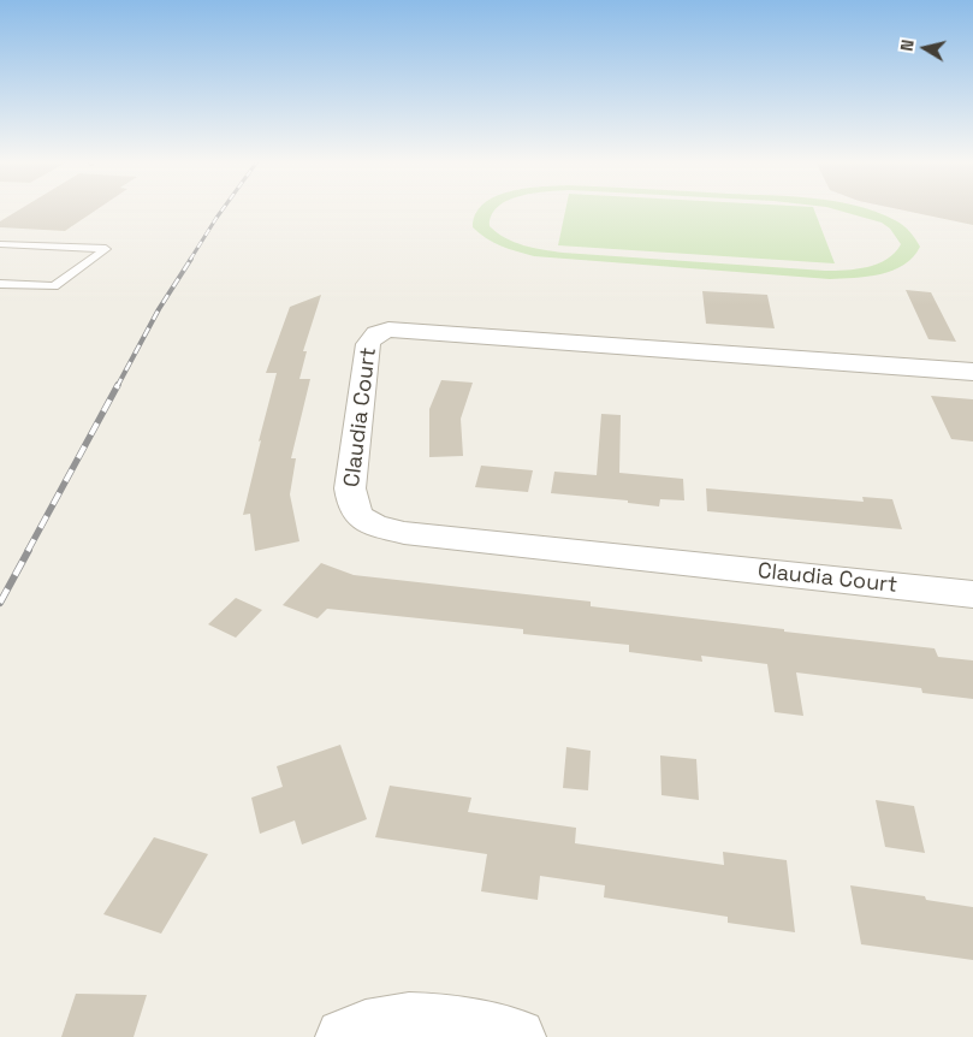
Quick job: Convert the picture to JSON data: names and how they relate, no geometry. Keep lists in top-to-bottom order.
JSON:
{
  "streets": {
    "street": ["Claudia Court"]
  },
  "north": "left"
}
